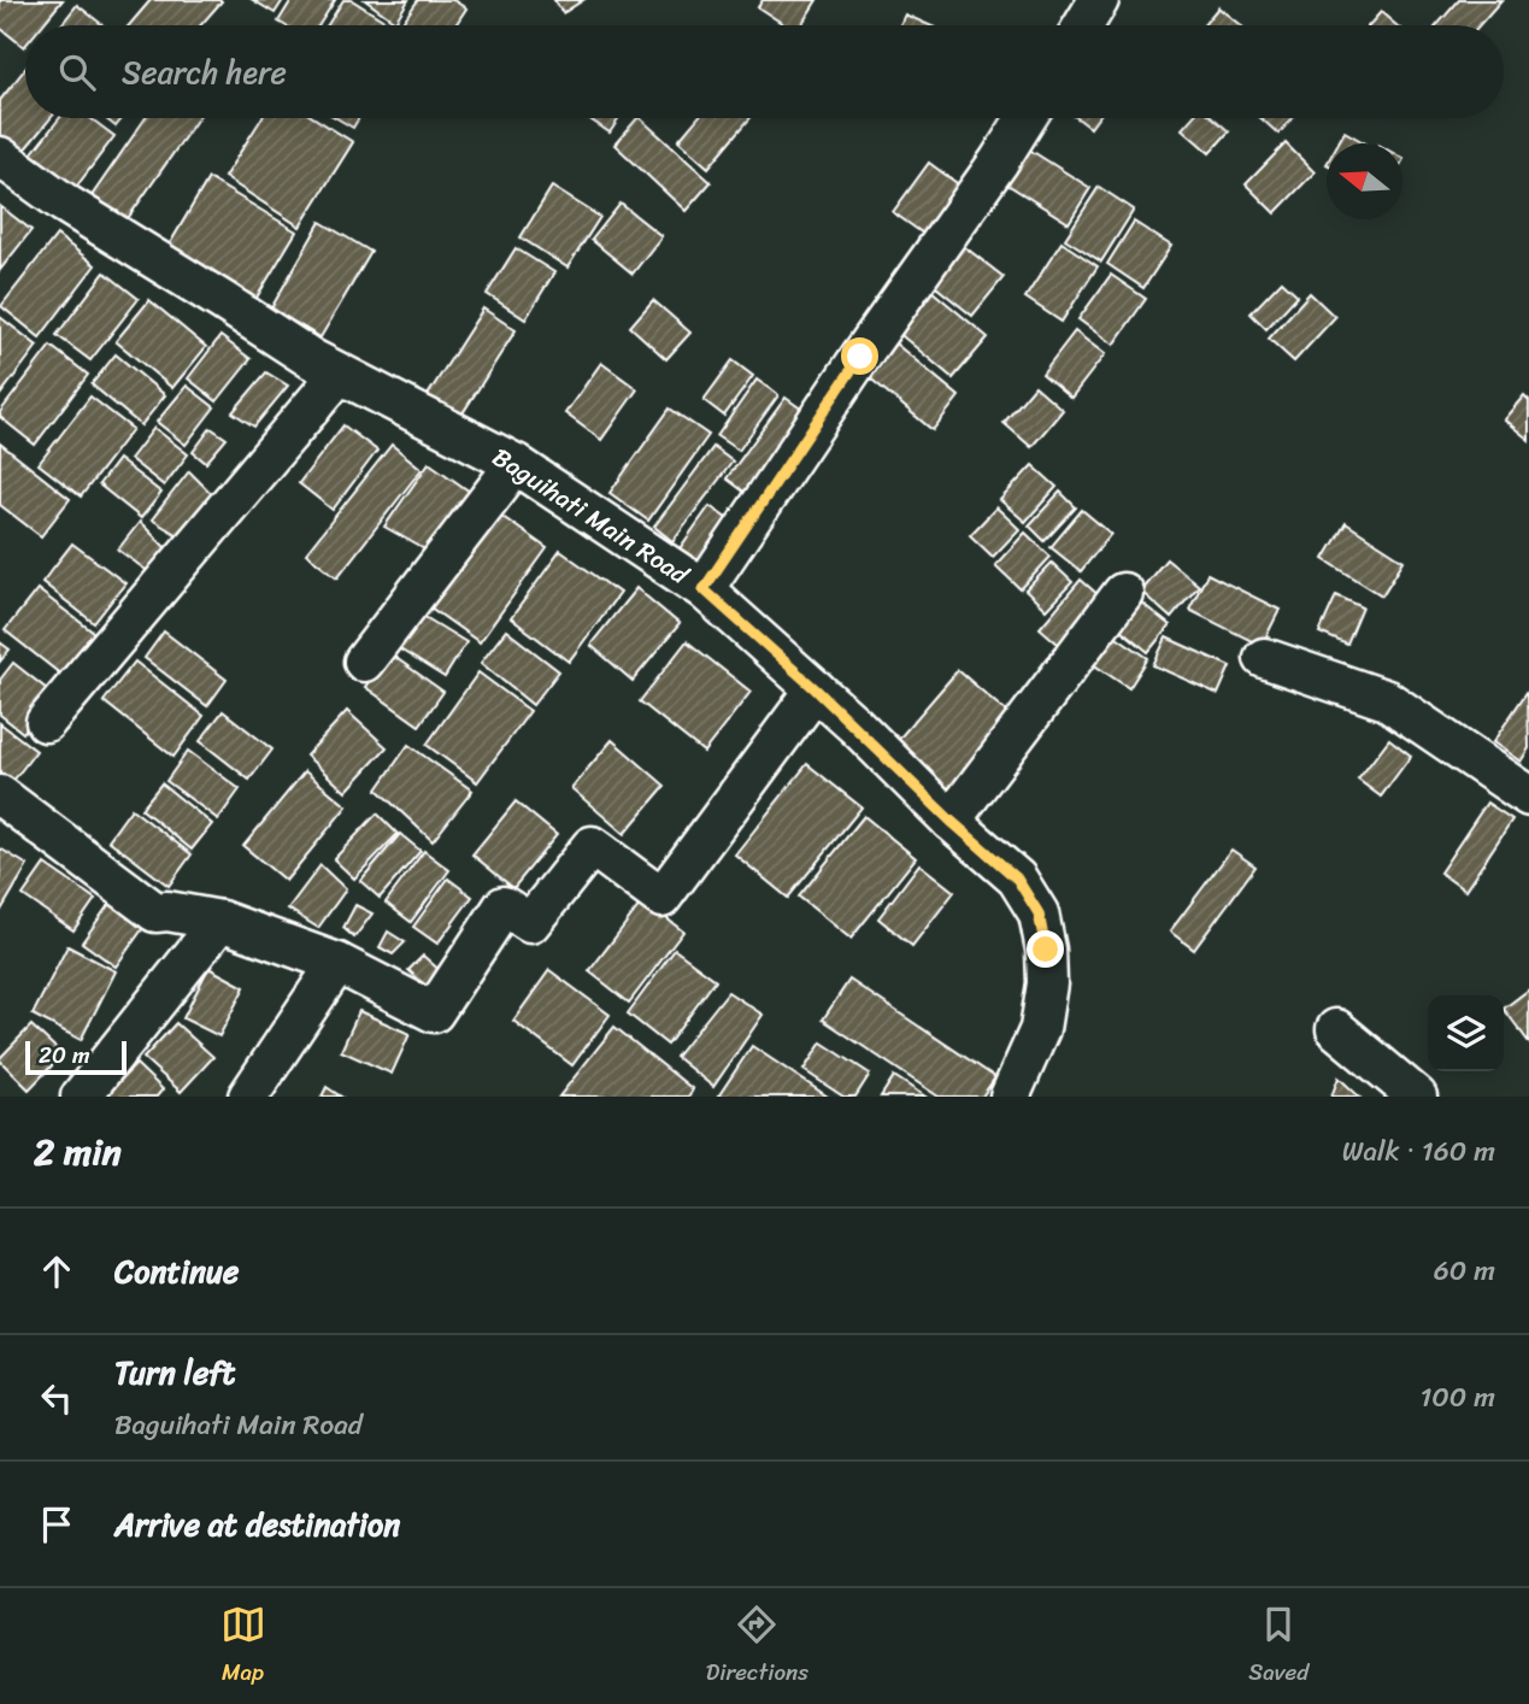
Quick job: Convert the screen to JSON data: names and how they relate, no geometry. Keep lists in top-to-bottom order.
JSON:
{
  "streets": {
    "street": ["Baguihati Main Road"]
  },
  "scale_bar": "20 m",
  "north": "left",
  "page": {
    "search": "Search here",
    "scale": "20 m",
    "heading": ["2 min", "Walk · 160 m"],
    "list": [
      ["Continue", "60 m"],
      ["Turn left", "Baguihati Main Road", "100 m"],
      "Arrive at destination"
    ],
    "nav": ["Map", "Directions", "Saved"]
  }
}
